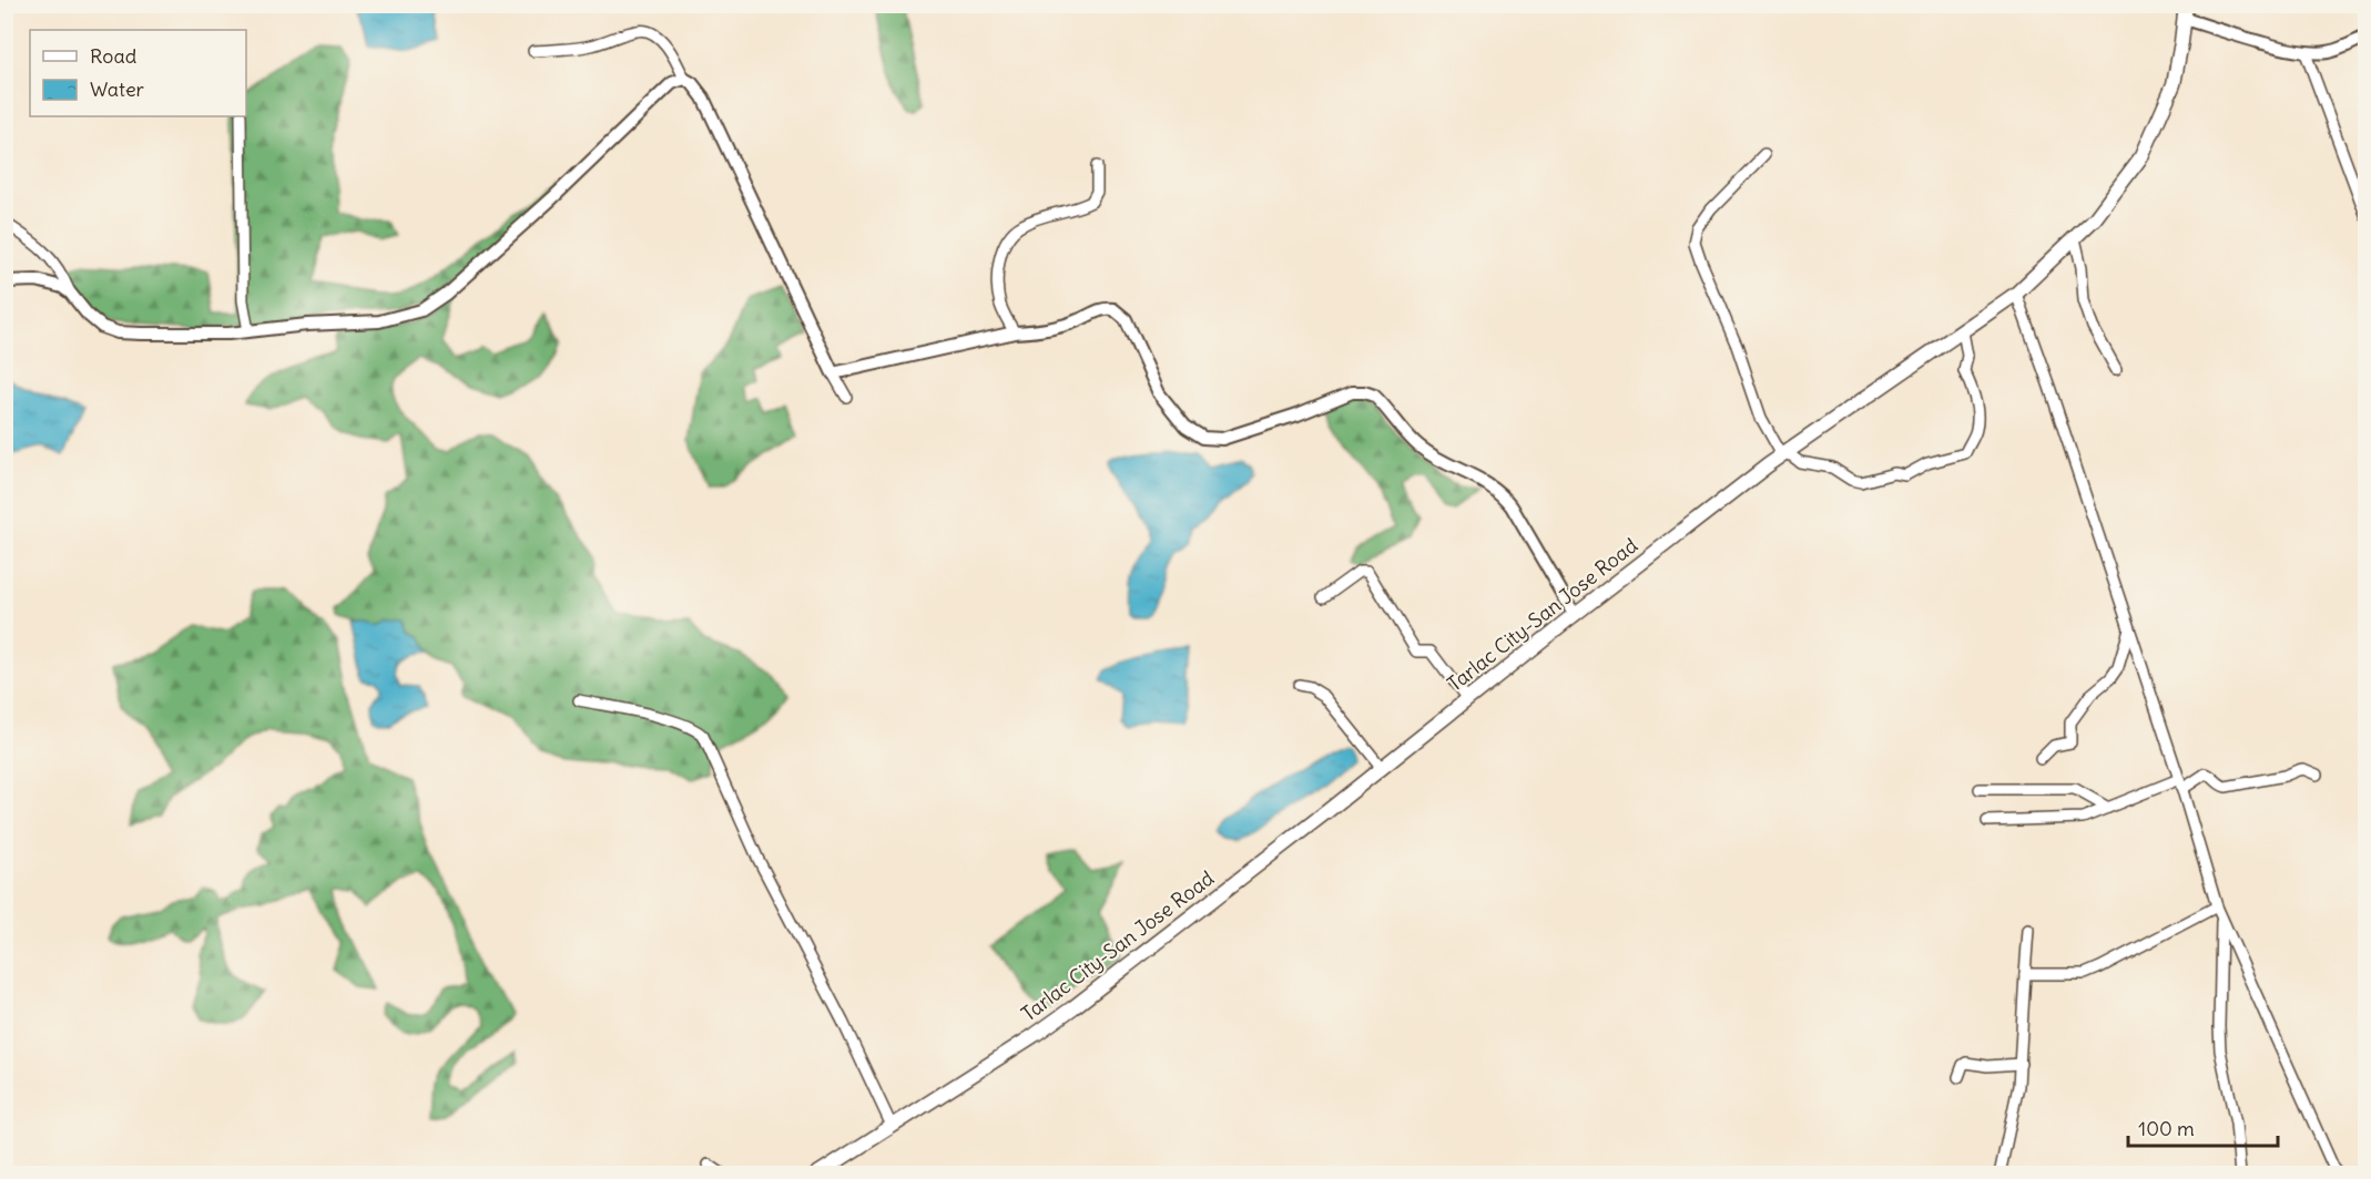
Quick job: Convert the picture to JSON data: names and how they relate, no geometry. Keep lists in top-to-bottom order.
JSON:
{
  "streets": {
    "main road": ["Tarlac City-San Jose Road"]
  },
  "legend": ["Road", "Water"],
  "scale_bar": "100 m"
}
